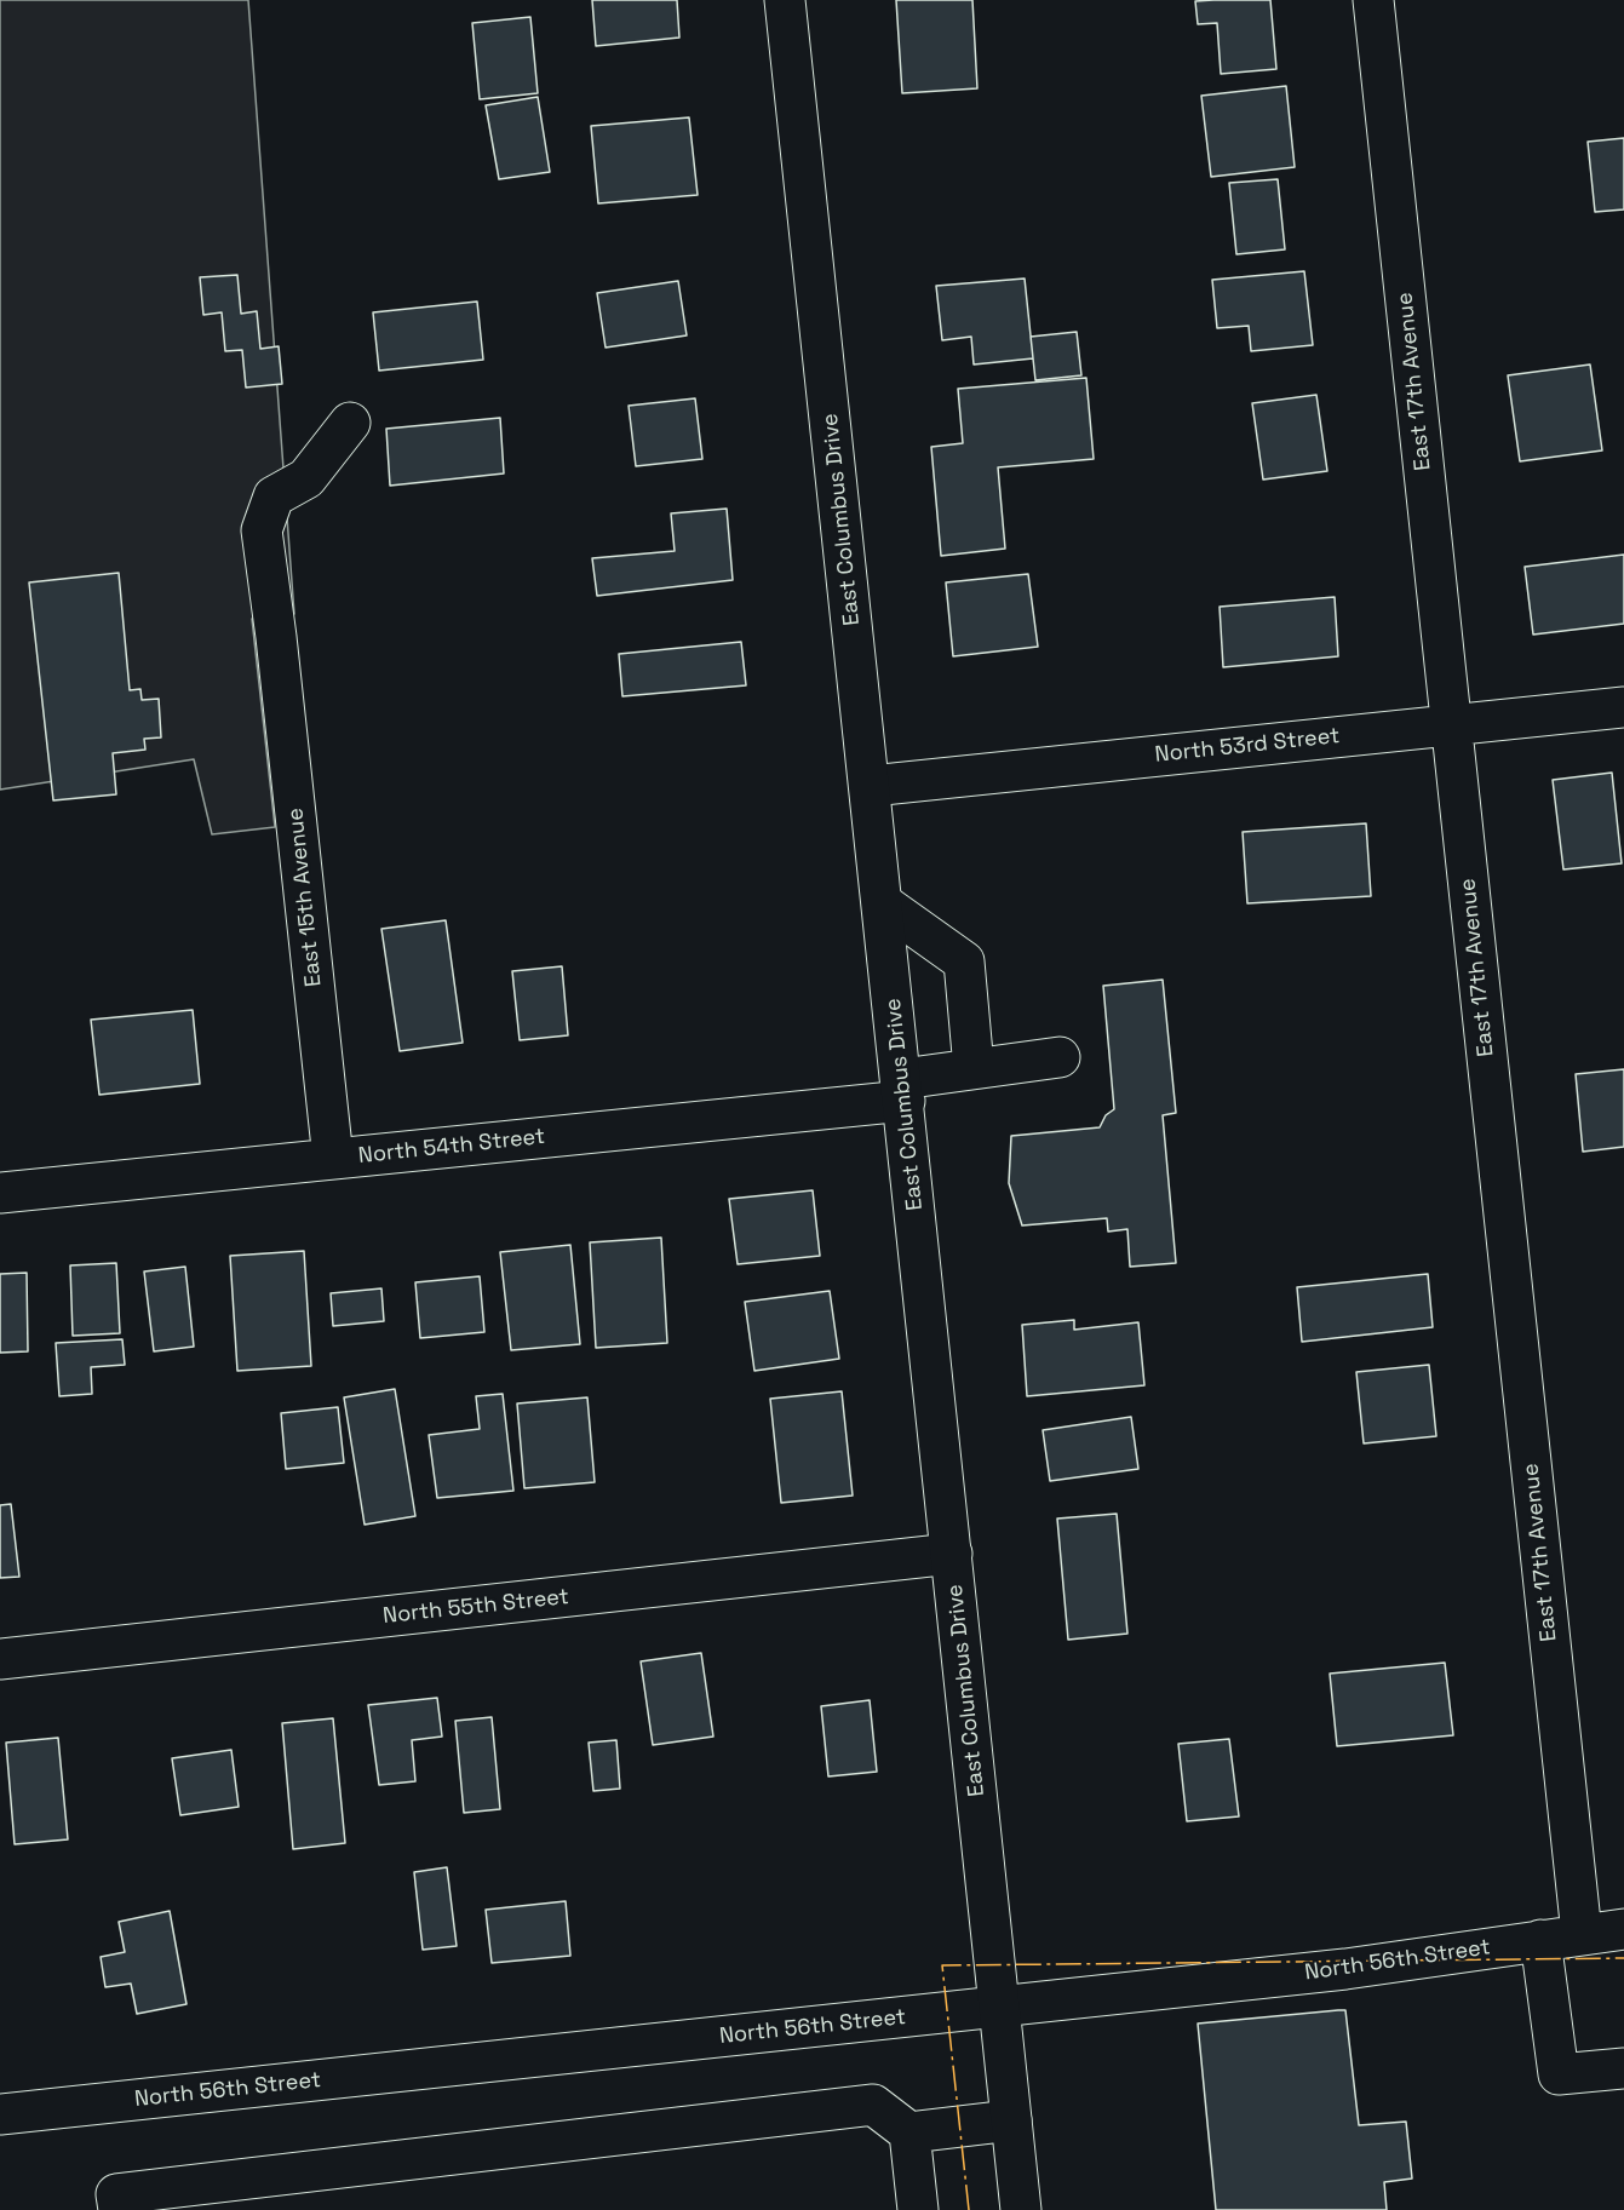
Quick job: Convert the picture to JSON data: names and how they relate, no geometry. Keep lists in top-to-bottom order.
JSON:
{
  "streets": {
    "street": [
      "East 17th Avenue",
      "East Columbus Drive",
      "North 53rd Street",
      "East 15th Avenue",
      "North 54th Street",
      "North 55th Street",
      "North 56th Street"
    ]
  },
  "crossings": [
    ["East 17th Avenue", "North 53rd Street"],
    ["East 17th Avenue", "North 56th Street"],
    ["East Columbus Drive", "North 53rd Street"],
    ["East Columbus Drive", "North 54th Street"],
    ["East Columbus Drive", "North 55th Street"],
    ["East Columbus Drive", "North 56th Street"],
    ["East 15th Avenue", "North 54th Street"]
  ]
}
